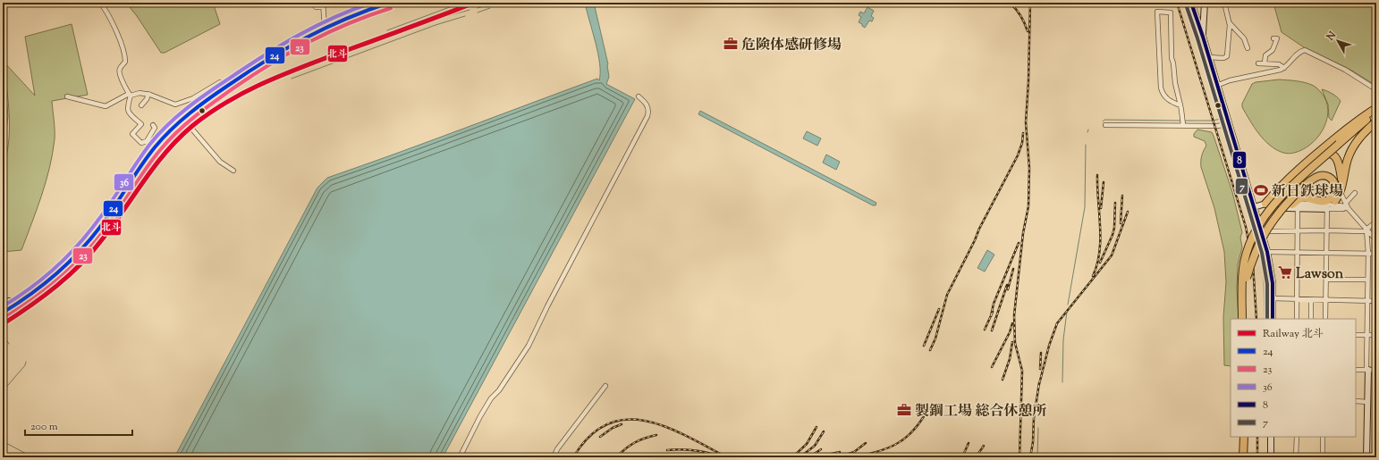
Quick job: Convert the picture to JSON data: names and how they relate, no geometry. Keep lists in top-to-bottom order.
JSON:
{
  "places": {
    "office": ["危険体感研修場", "製鋼工場 総合休憩所"],
    "sports": ["新日鉄球場"],
    "supermarket": ["Lawson"]
  },
  "lines": [
    "rail line 北斗",
    "transit line 24",
    "transit line 36",
    "transit line 8",
    "transit line 7",
    "transit line 23"
  ],
  "legend": [
    "Railway 北斗",
    "24",
    "23",
    "36",
    "8",
    "7"
  ],
  "scale_bar": "200 m",
  "north": "top left"
}
